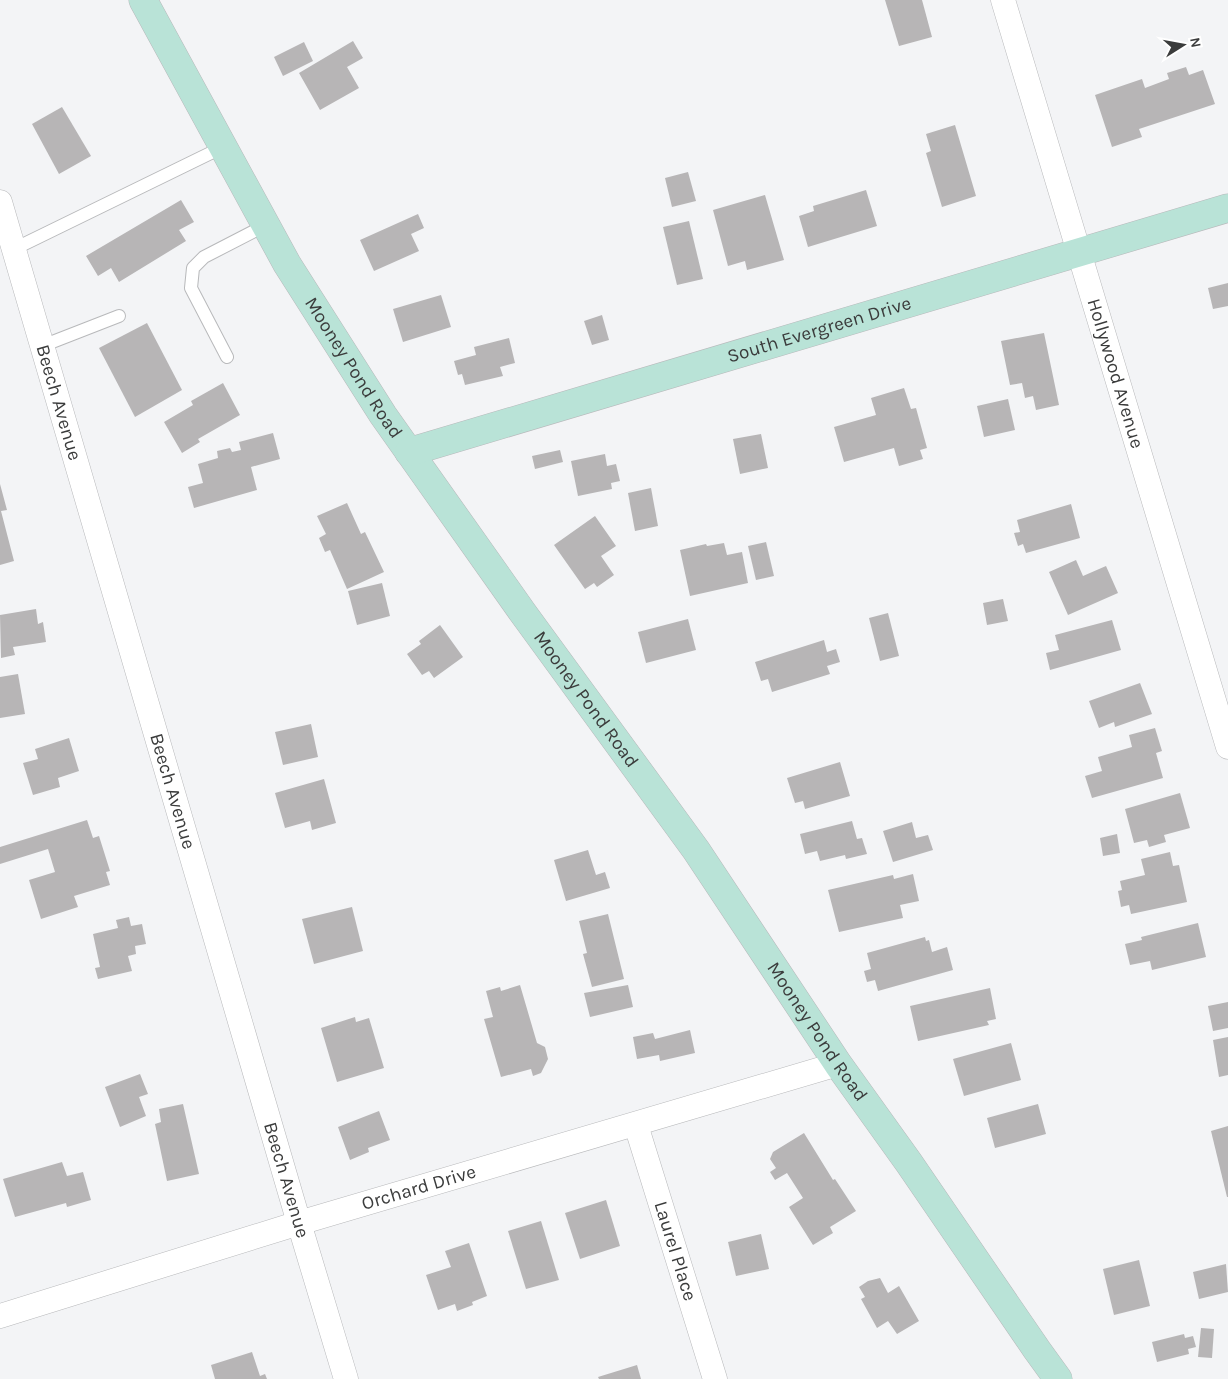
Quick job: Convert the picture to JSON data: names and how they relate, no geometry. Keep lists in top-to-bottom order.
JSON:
{
  "streets": {
    "street": [
      "South Evergreen Drive",
      "Mooney Pond Road",
      "Hollywood Avenue",
      "Beech Avenue",
      "Orchard Drive",
      "Laurel Place"
    ]
  },
  "crossings": [
    ["South Evergreen Drive", "Mooney Pond Road"],
    ["South Evergreen Drive", "Hollywood Avenue"],
    ["Mooney Pond Road", "Orchard Drive"],
    ["Beech Avenue", "Orchard Drive"],
    ["Orchard Drive", "Laurel Place"]
  ],
  "north": "right"
}
